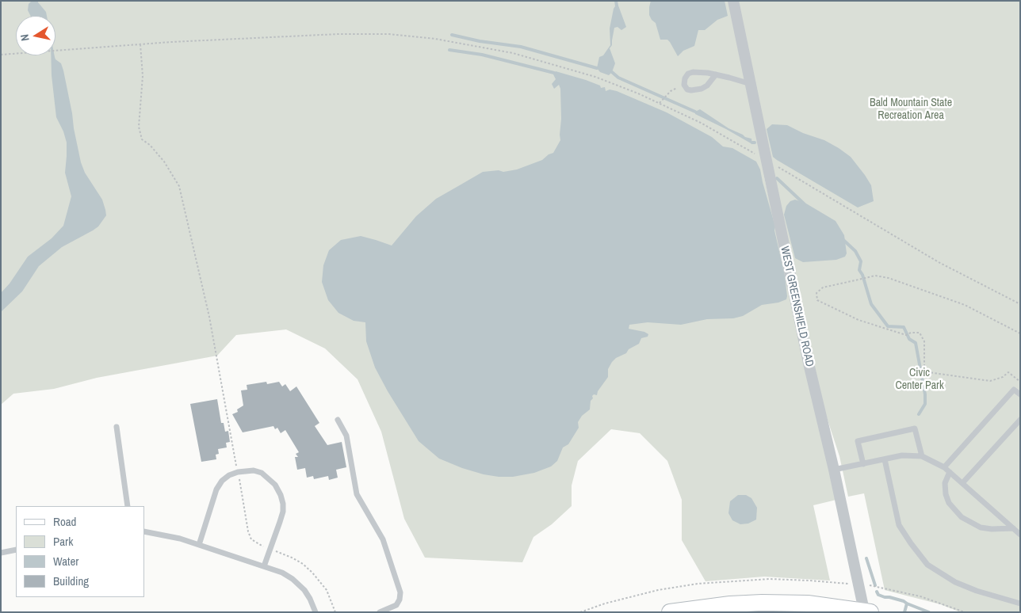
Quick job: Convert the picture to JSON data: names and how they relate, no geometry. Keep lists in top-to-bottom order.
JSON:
{
  "streets": {
    "street": ["WEST GREENSHIELD ROAD"]
  },
  "parks": ["Bald Mountain State Recreation Area", "Civic Center Park"],
  "legend": [
    "Road",
    "Park",
    "Water",
    "Building"
  ],
  "north": "left"
}
